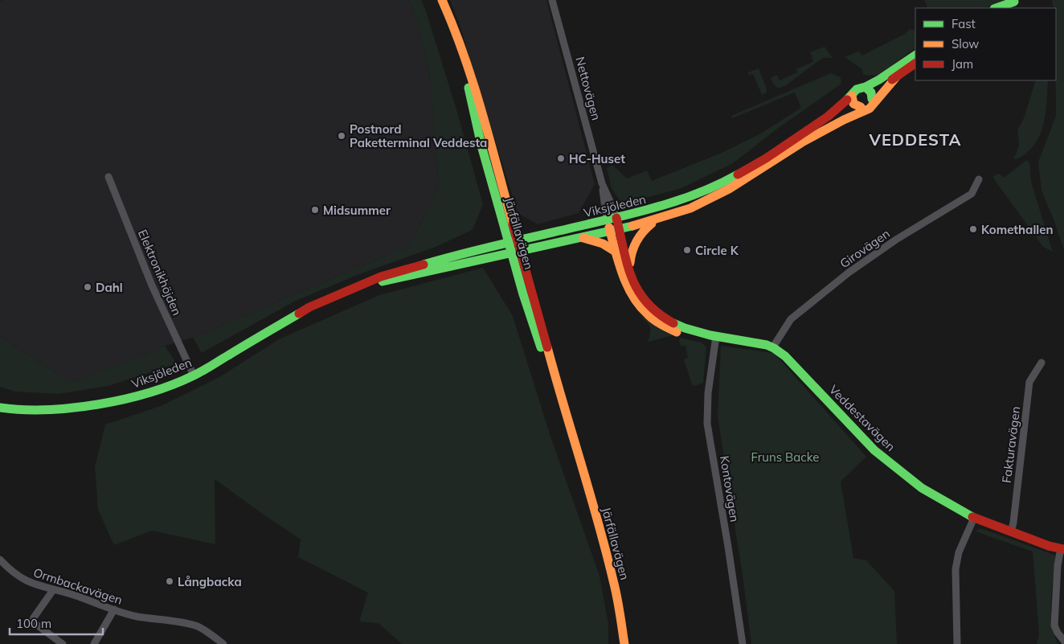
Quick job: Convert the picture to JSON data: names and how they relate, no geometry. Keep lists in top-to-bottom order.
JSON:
{
  "streets": {
    "main road": ["Viksjöleden", "Järfällavägen", "Veddestavägen"],
    "street": [
      "Nettovägen",
      "Girovägen",
      "Elektronikhöjden",
      "Fakturavägen",
      "Kontovägen",
      "Ormbackavägen"
    ]
  },
  "crossings": [
    ["Nettovägen", "Viksjöleden"],
    ["Nettovägen", "Veddestavägen"],
    ["Viksjöleden", "Järfällavägen"],
    ["Viksjöleden", "Elektronikhöjden"],
    ["Viksjöleden", "Veddestavägen"],
    ["Girovägen", "Veddestavägen"],
    ["Veddestavägen", "Fakturavägen"],
    ["Veddestavägen", "Kontovägen"]
  ],
  "districts": ["VEDDESTA"],
  "parks": ["Fruns Backe"],
  "places": [
    "Postnord Paketterminal Veddesta",
    "HC-Huset",
    "Midsummer",
    "Komethallen",
    "Circle K",
    "Dahl",
    "Långbacka"
  ],
  "legend": ["Fast", "Slow", "Jam"],
  "scale_bar": "100 m"
}
